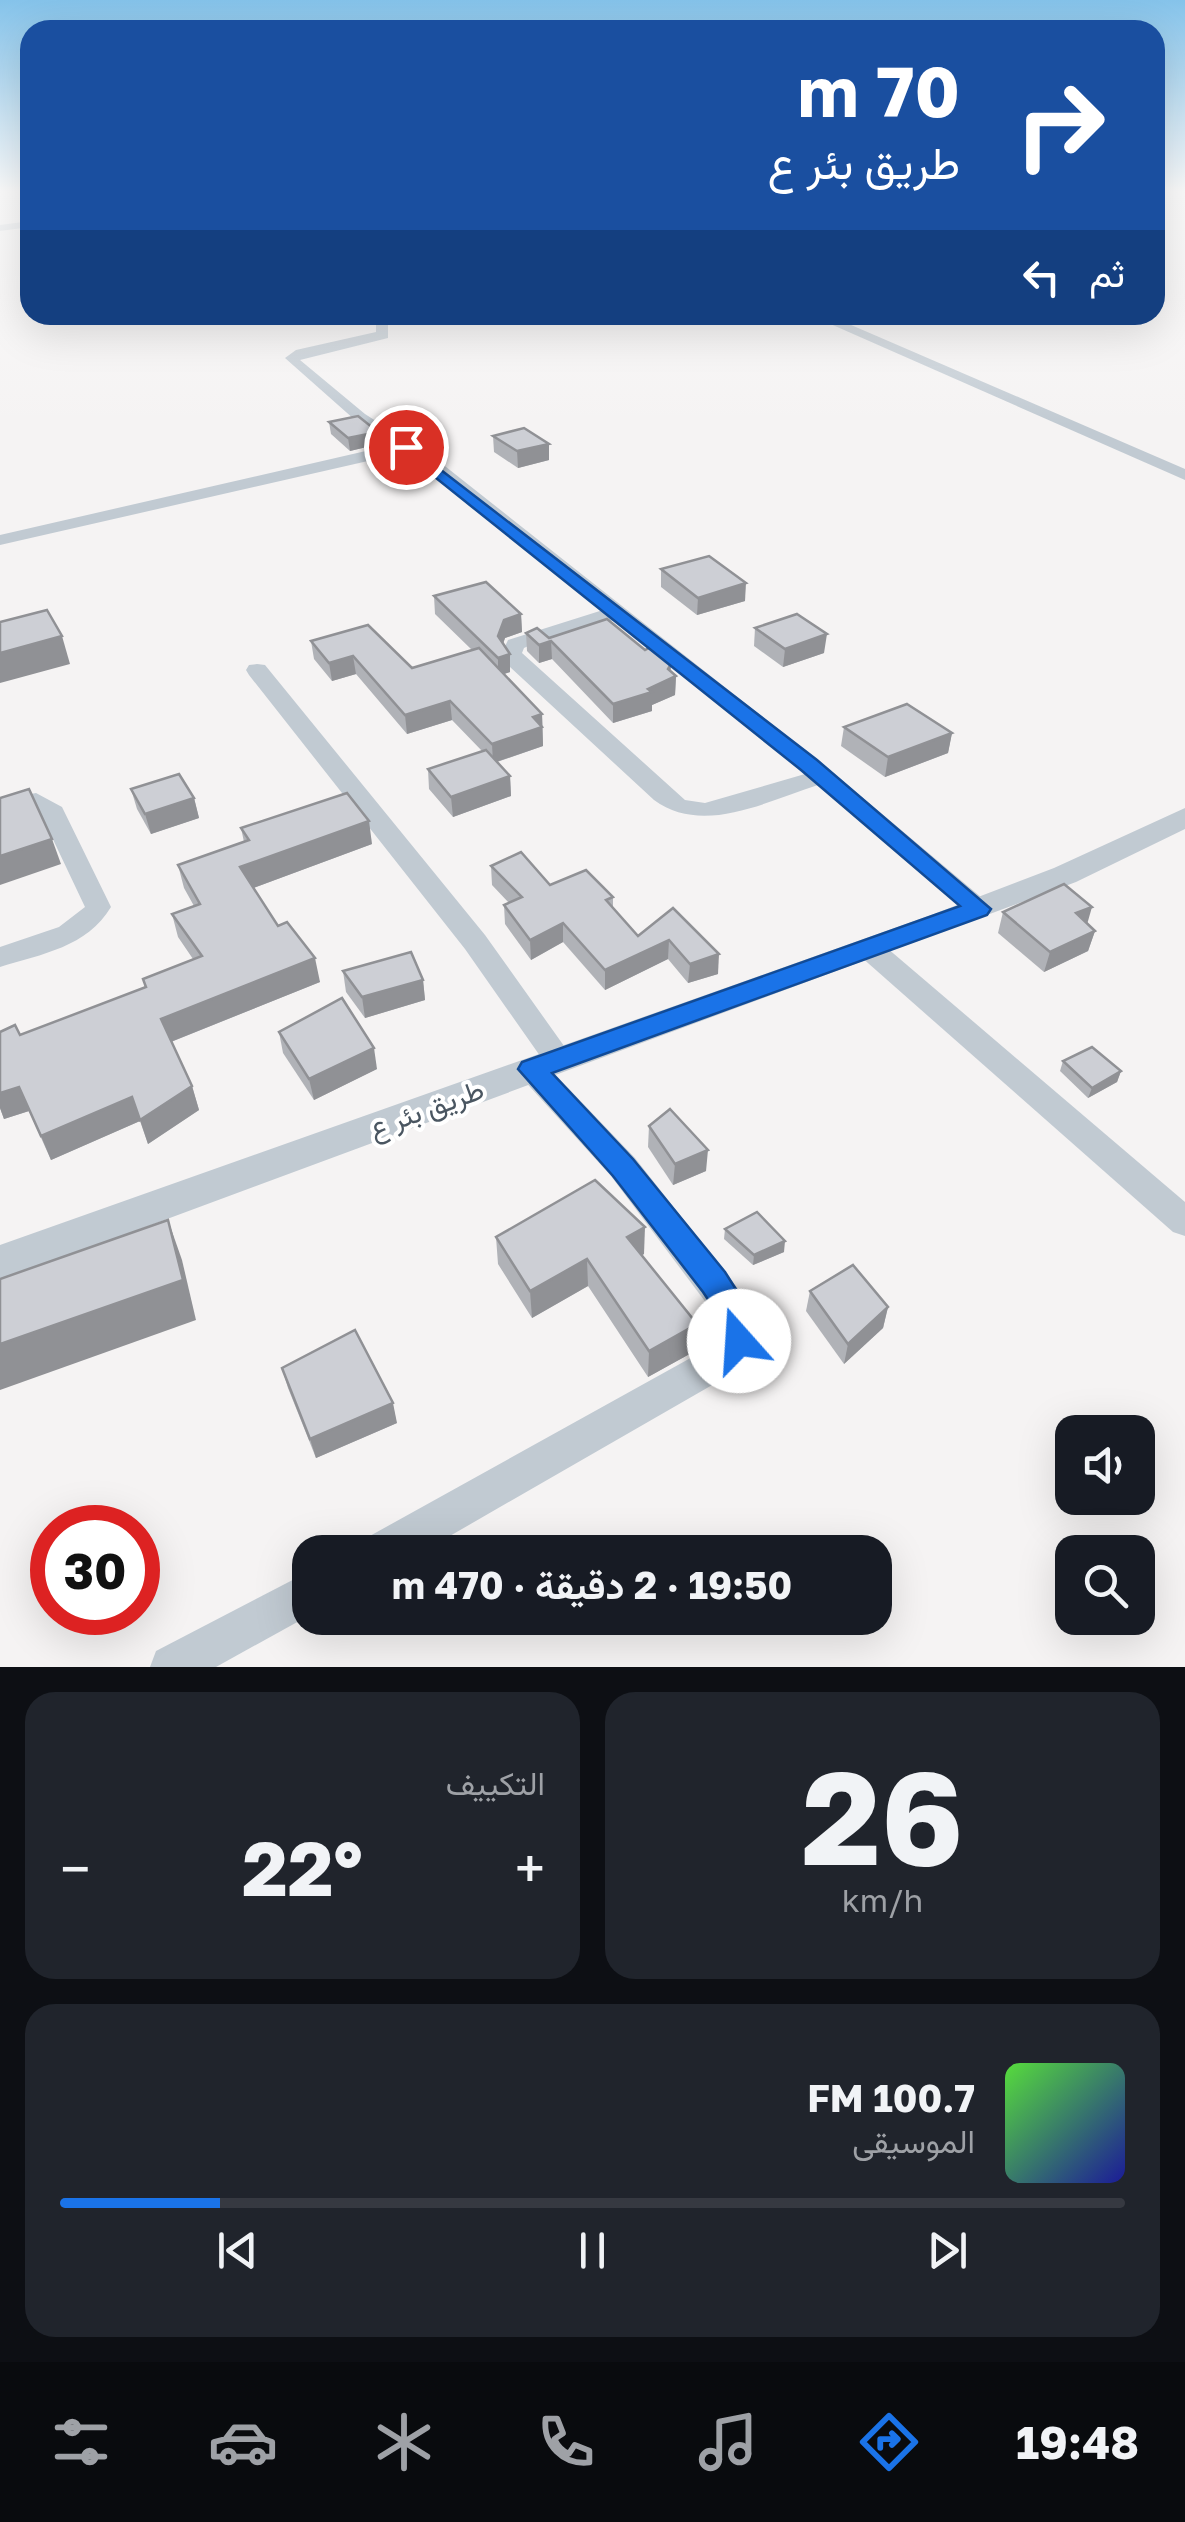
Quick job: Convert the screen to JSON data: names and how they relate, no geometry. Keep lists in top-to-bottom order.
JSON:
{
  "streets": {
    "street": ["طريق بئر ع"]
  },
  "page": {
    "turn": ["70 m", "طريق بئر ع"],
    "then": "ثم",
    "limit": "30",
    "trip": "19:50 · 2 دقيقة · 470 m",
    "tile": [
      ["26", "km/h"],
      "التكييف"
    ],
    "heat": ["−", "22°", "+"],
    "song": ["100.7 FM", "الموسيقى"],
    "tabs": "19:48"
  }
}
